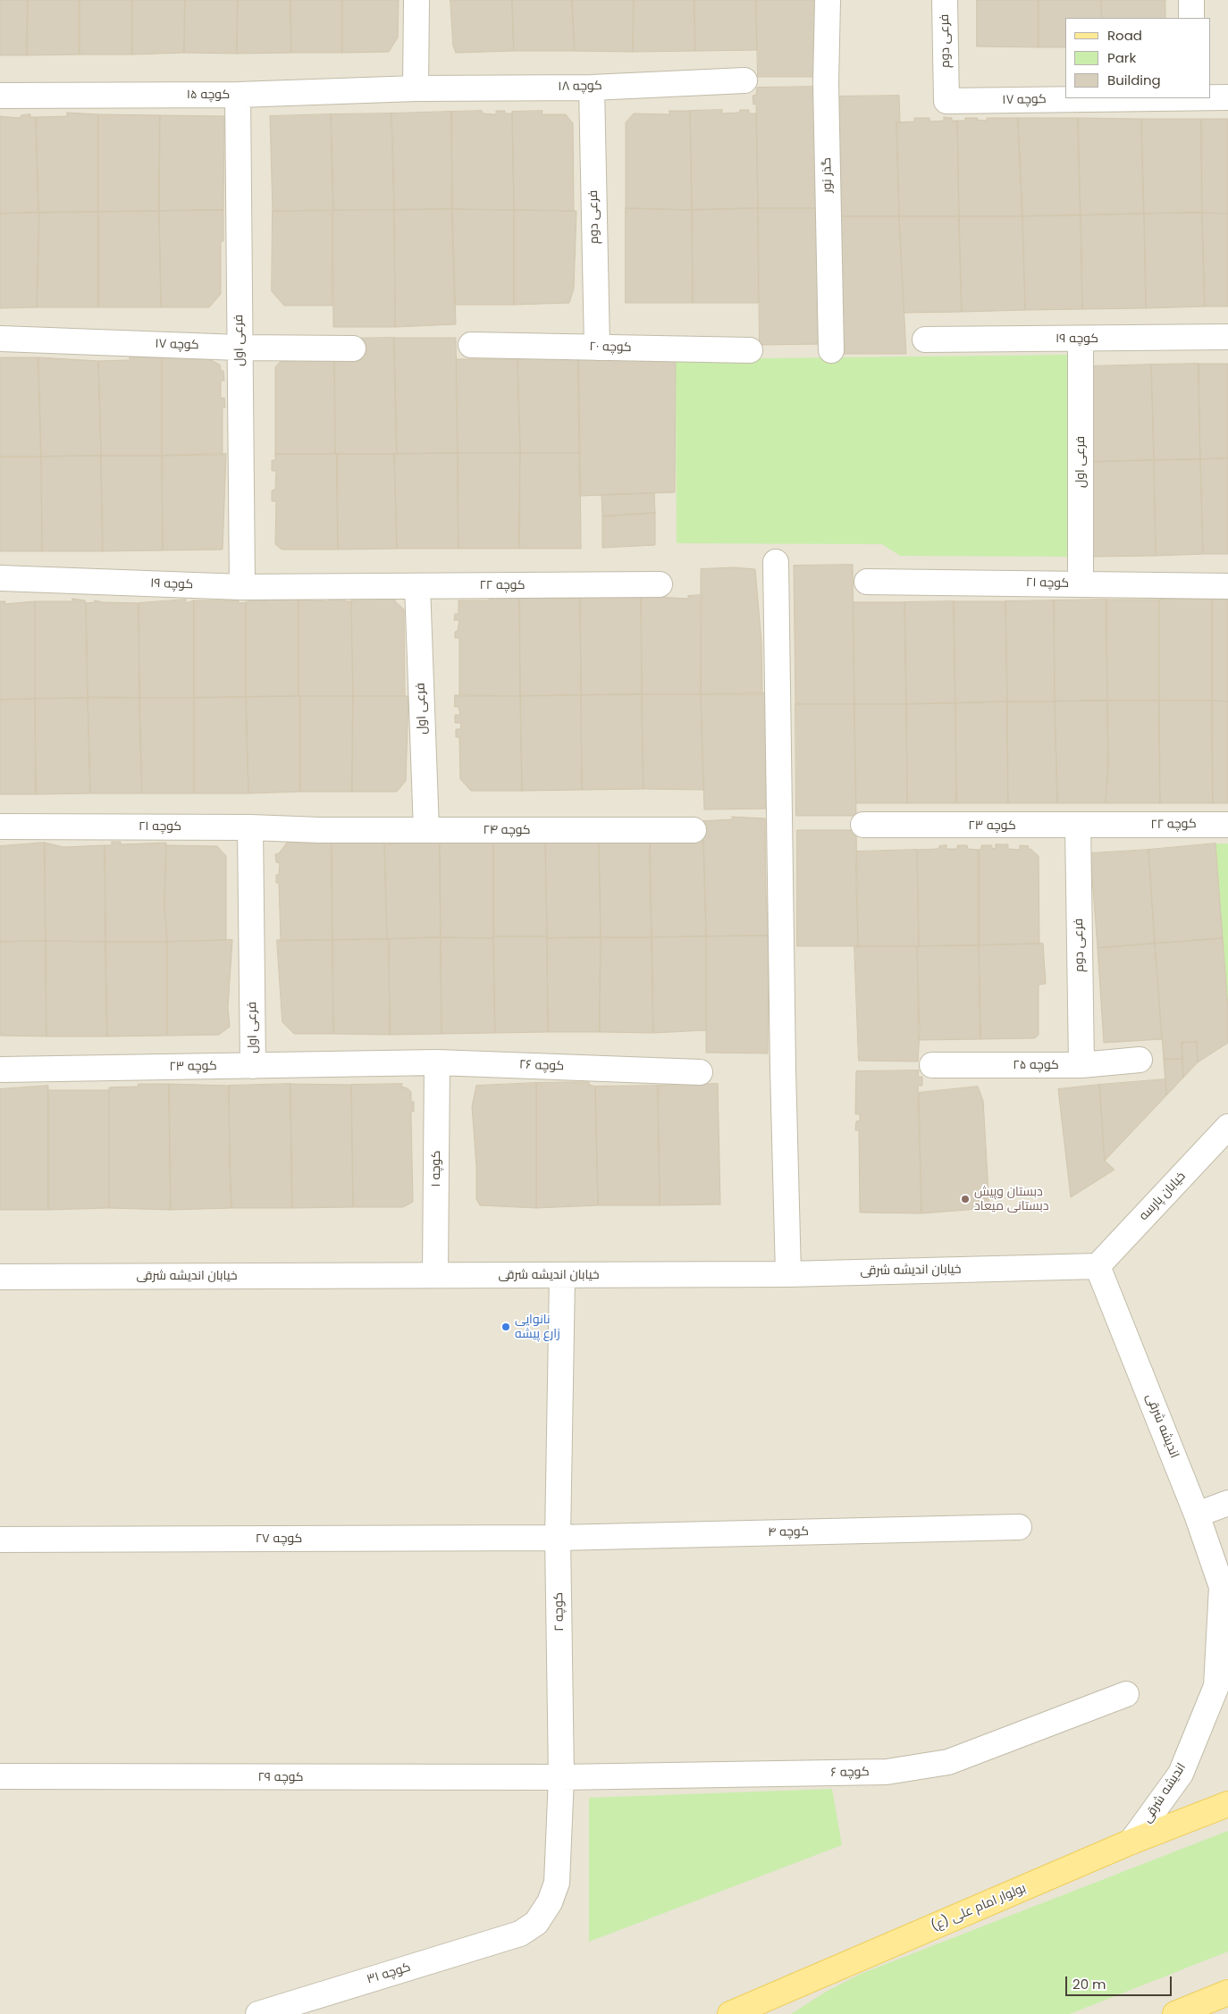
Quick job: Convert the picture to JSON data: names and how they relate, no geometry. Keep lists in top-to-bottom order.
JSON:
{
  "streets": {
    "main road": ["بولوار امام علی (ع)"],
    "street": [
      "فرعی دوم",
      "کوچه ۱۸",
      "کوچه ۱۵",
      "کوچه ۱۷",
      "گذر نور",
      "کوچه ۱۹",
      "فرعی اول",
      "کوچه ۲۰",
      "کوچه ۲۱",
      "کوچه ۲۲",
      "کوچه ۲۳",
      "کوچه ۲۴",
      "کوچه ۲۵",
      "کوچه ۲۶",
      "کوچه ۱",
      "خیابان پارسه",
      "خیابان اندیشه شرقی",
      "اندیشه شرقی",
      "کوچه ۴",
      "کوچه ۲۷",
      "کوچه ۲",
      "کوچه ۶",
      "کوچه ۲۹",
      "کوچه ۳۱"
    ]
  },
  "crossings": [
    ["فرعی دوم", "کوچه ۱۸"],
    ["فرعی دوم", "کوچه ۱۷"],
    ["فرعی دوم", "کوچه ۲۰"],
    ["فرعی دوم", "کوچه ۲۳"],
    ["فرعی دوم", "کوچه ۲۵"],
    ["کوچه ۱۸", "کوچه ۱۵"],
    ["کوچه ۱۵", "فرعی اول"],
    ["کوچه ۱۷", "فرعی اول"],
    ["کوچه ۱۹", "فرعی اول"],
    ["کوچه ۱۹", "کوچه ۲۲"],
    ["فرعی اول", "کوچه ۲۱"],
    ["فرعی اول", "کوچه ۲۲"],
    ["فرعی اول", "کوچه ۲۳"],
    ["فرعی اول", "کوچه ۲۴"],
    ["کوچه ۲۱", "کوچه ۲۴"],
    ["کوچه ۲۲", "کوچه ۲۳"],
    ["کوچه ۲۳", "کوچه ۲۶"],
    ["کوچه ۲۶", "کوچه ۱"],
    ["کوچه ۱", "خیابان اندیشه شرقی"],
    ["خیابان پارسه", "خیابان اندیشه شرقی"],
    ["خیابان پارسه", "اندیشه شرقی"],
    ["خیابان اندیشه شرقی", "اندیشه شرقی"],
    ["خیابان اندیشه شرقی", "کوچه ۲"],
    ["اندیشه شرقی", "بولوار امام علی (ع)"],
    ["کوچه ۴", "کوچه ۲۷"],
    ["کوچه ۴", "کوچه ۲"],
    ["کوچه ۲۷", "کوچه ۲"],
    ["کوچه ۲", "کوچه ۶"],
    ["کوچه ۲", "کوچه ۲۹"],
    ["کوچه ۲", "کوچه ۳۱"],
    ["کوچه ۶", "کوچه ۲۹"]
  ],
  "places": ["دبستان وپیش دبستانی میعاد", "نانوایی زارع پیشه"],
  "legend": ["Road", "Park", "Building"],
  "scale_bar": "20 m"
}
